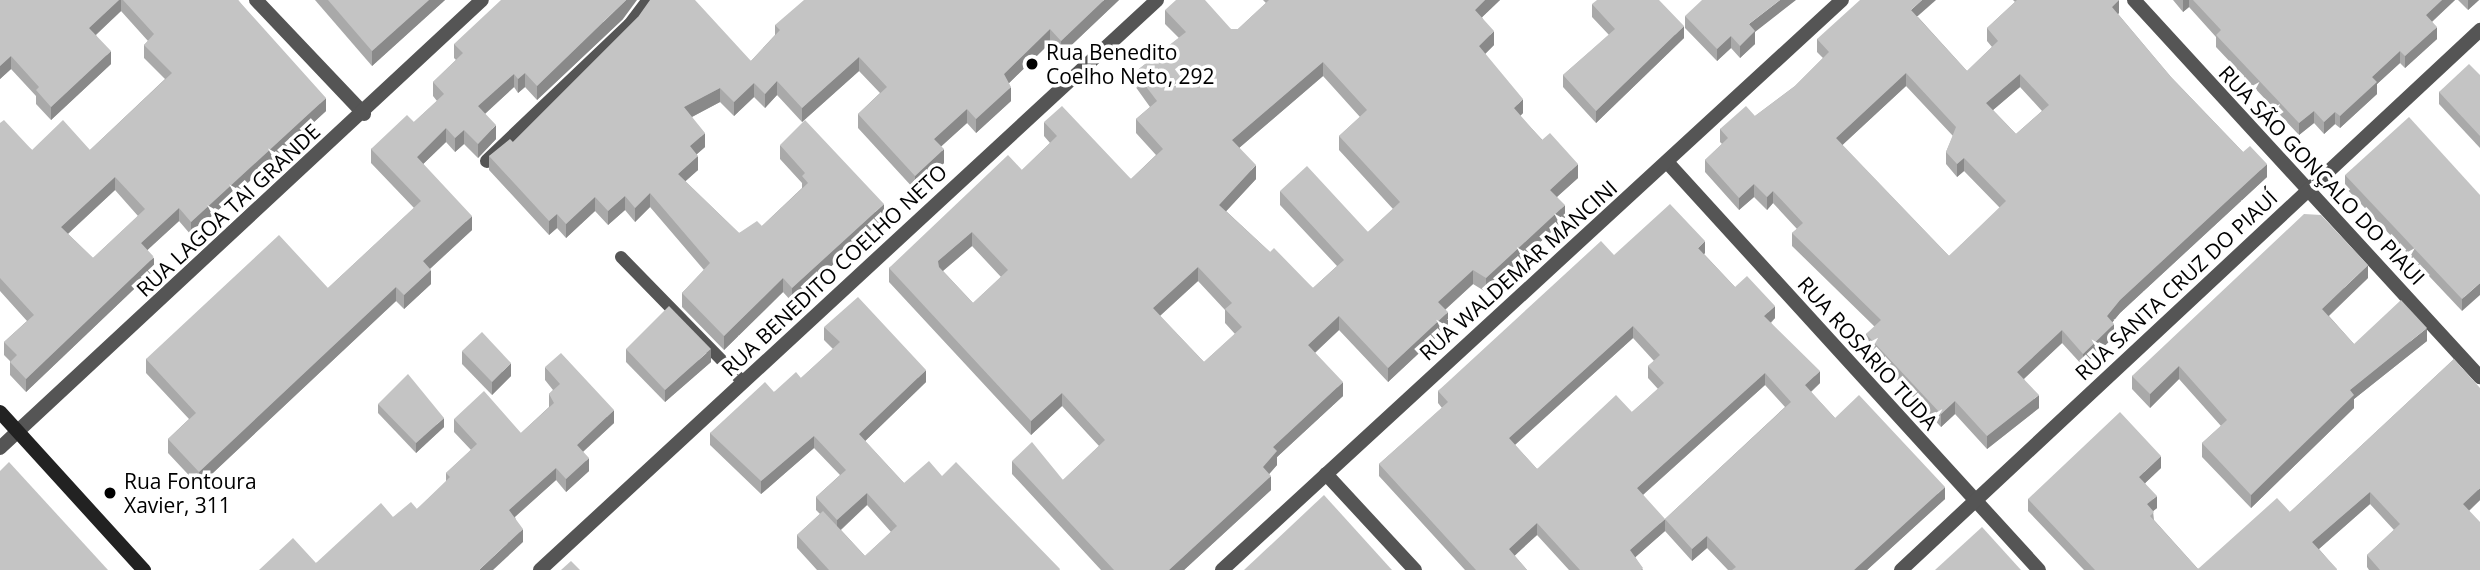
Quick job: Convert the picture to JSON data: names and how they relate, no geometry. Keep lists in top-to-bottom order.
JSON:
{
  "streets": {
    "street": [
      "RUA SÃO GONÇALO DO PIAUI",
      "RUA LAGOA TAI GRANDE",
      "RUA BENEDITO COELHO NETO",
      "RUA WALDEMAR MANCINI",
      "RUA SANTA CRUZ DO PIAUÍ",
      "RUA ROSARIO TUDA"
    ]
  },
  "crossings": [
    ["RUA SÃO GONÇALO DO PIAUI", "RUA SANTA CRUZ DO PIAUÍ"],
    ["RUA WALDEMAR MANCINI", "RUA ROSARIO TUDA"],
    ["RUA SANTA CRUZ DO PIAUÍ", "RUA ROSARIO TUDA"]
  ],
  "places": ["Rua Benedito Coelho Neto, 292", "Rua Fontoura Xavier, 311"]
}
